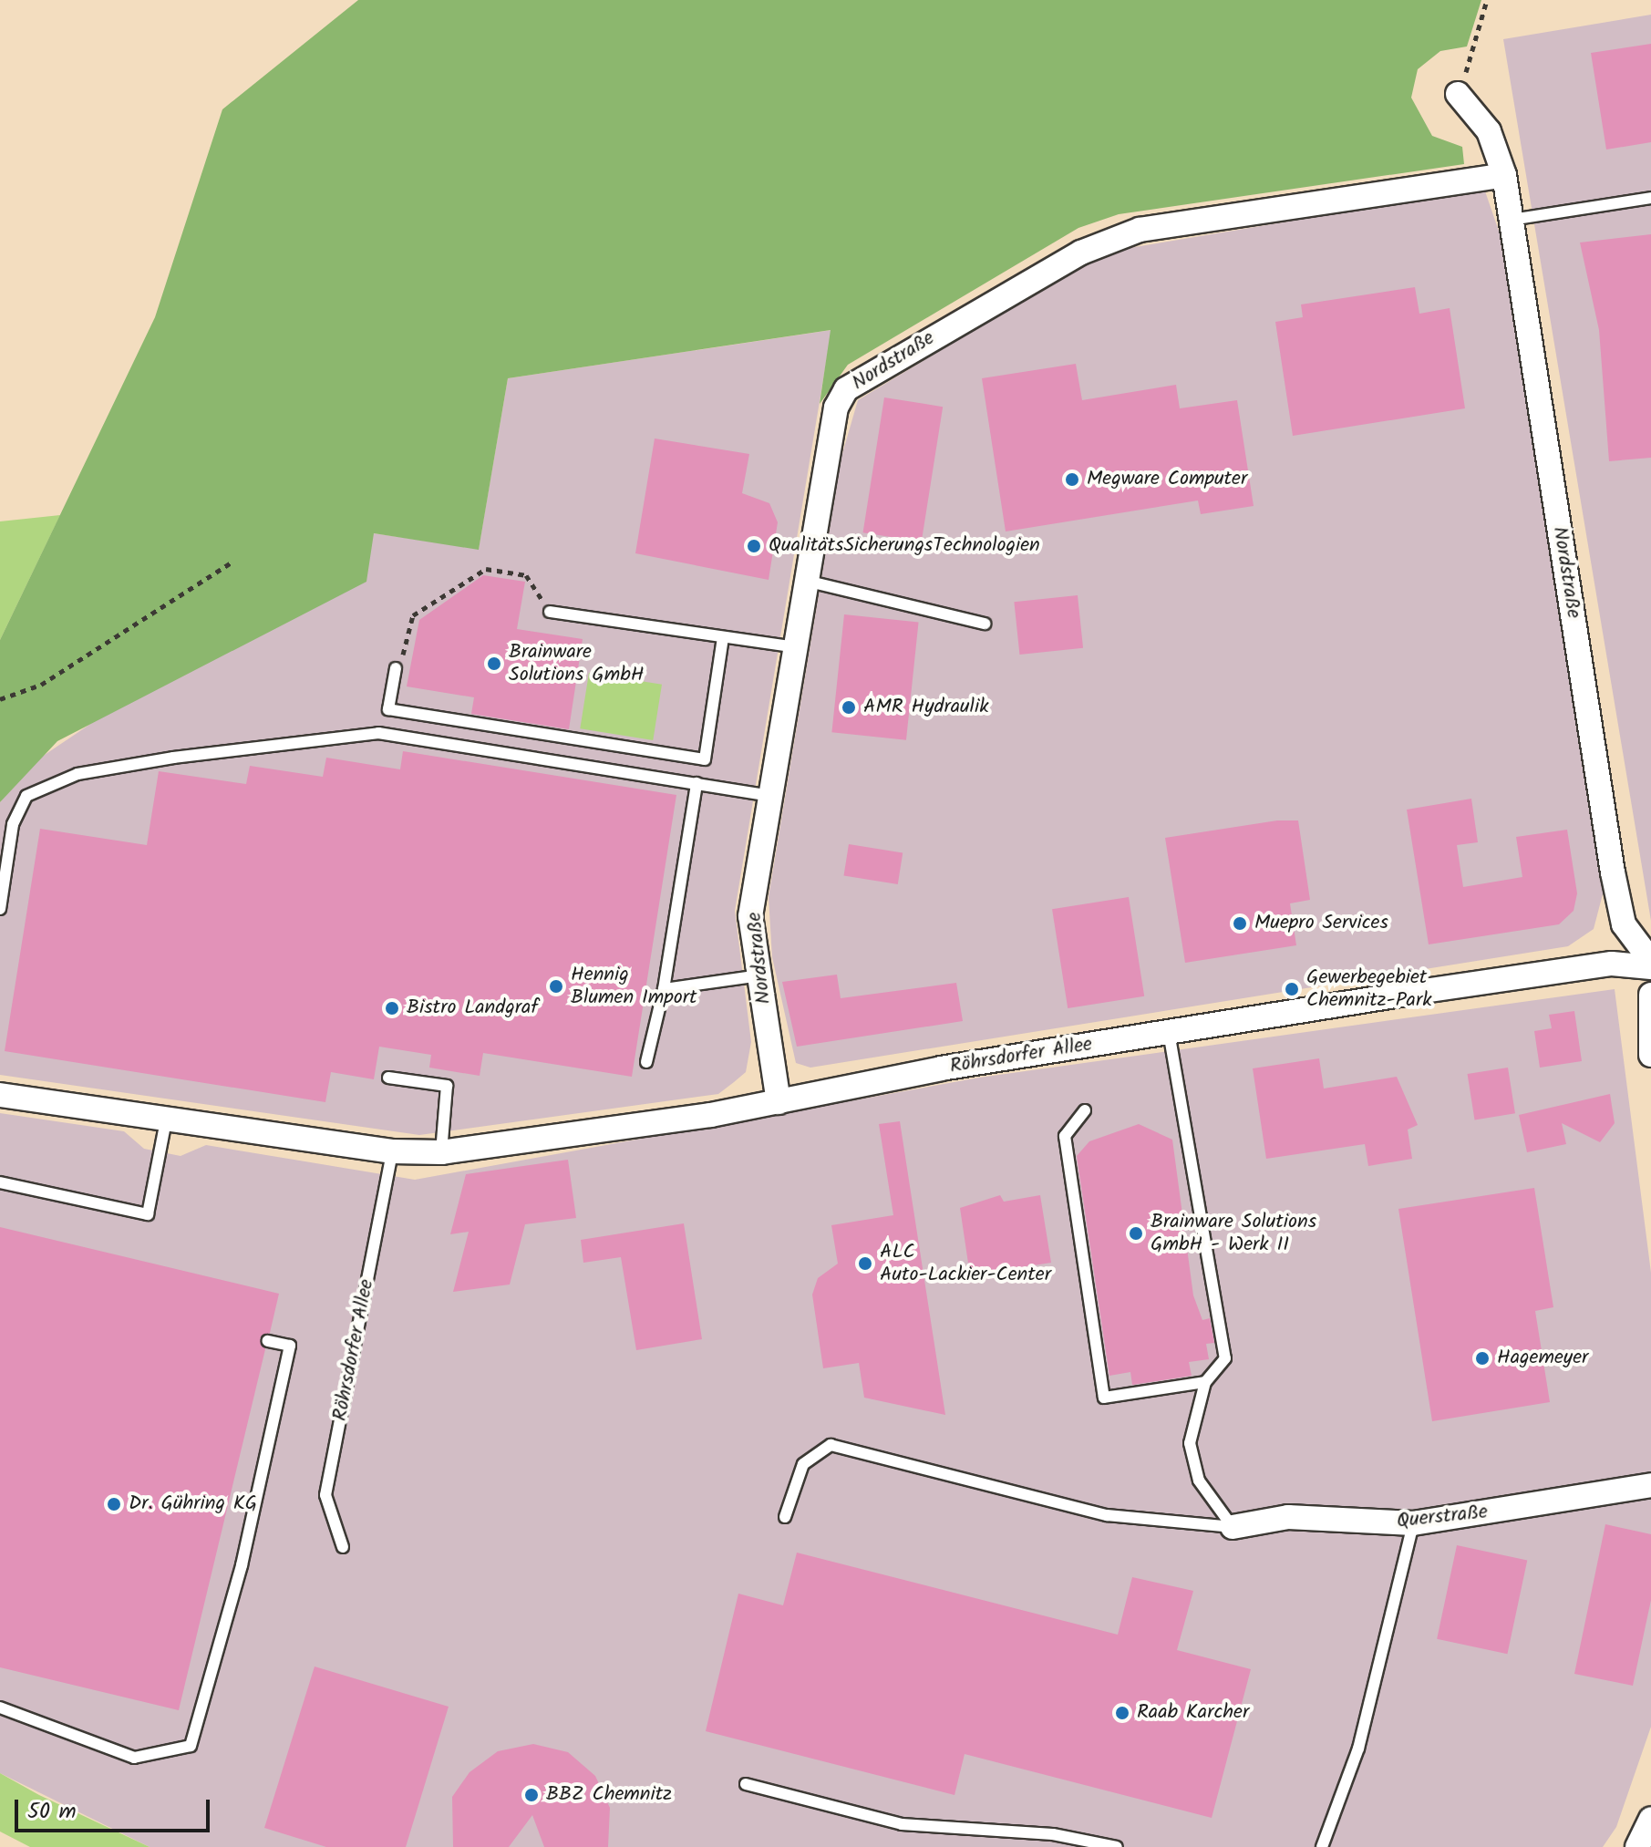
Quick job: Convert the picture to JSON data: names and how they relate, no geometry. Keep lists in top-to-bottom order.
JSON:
{
  "streets": {
    "street": ["Nordstraße", "Röhrsdorfer Allee", "Querstraße"]
  },
  "crossings": [
    ["Nordstraße", "Röhrsdorfer Allee"]
  ],
  "places": [
    "Megware Computer",
    "QualitätsSicherungsTechnologien",
    "Brainware Solutions GmbH",
    "AMR Hydraulik",
    "Muepro Services",
    "Hennig Blumen Import",
    "Gewerbegebiet Chemnitz-Park",
    "Bistro Landgraf",
    "Brainware Solutions GmbH - Werk II",
    "ALC Auto-Lackier-Center",
    "Hagemeyer",
    "Dr. Gühring KG",
    "Raab Karcher",
    "BBZ Chemnitz"
  ],
  "scale_bar": "50 m"
}
